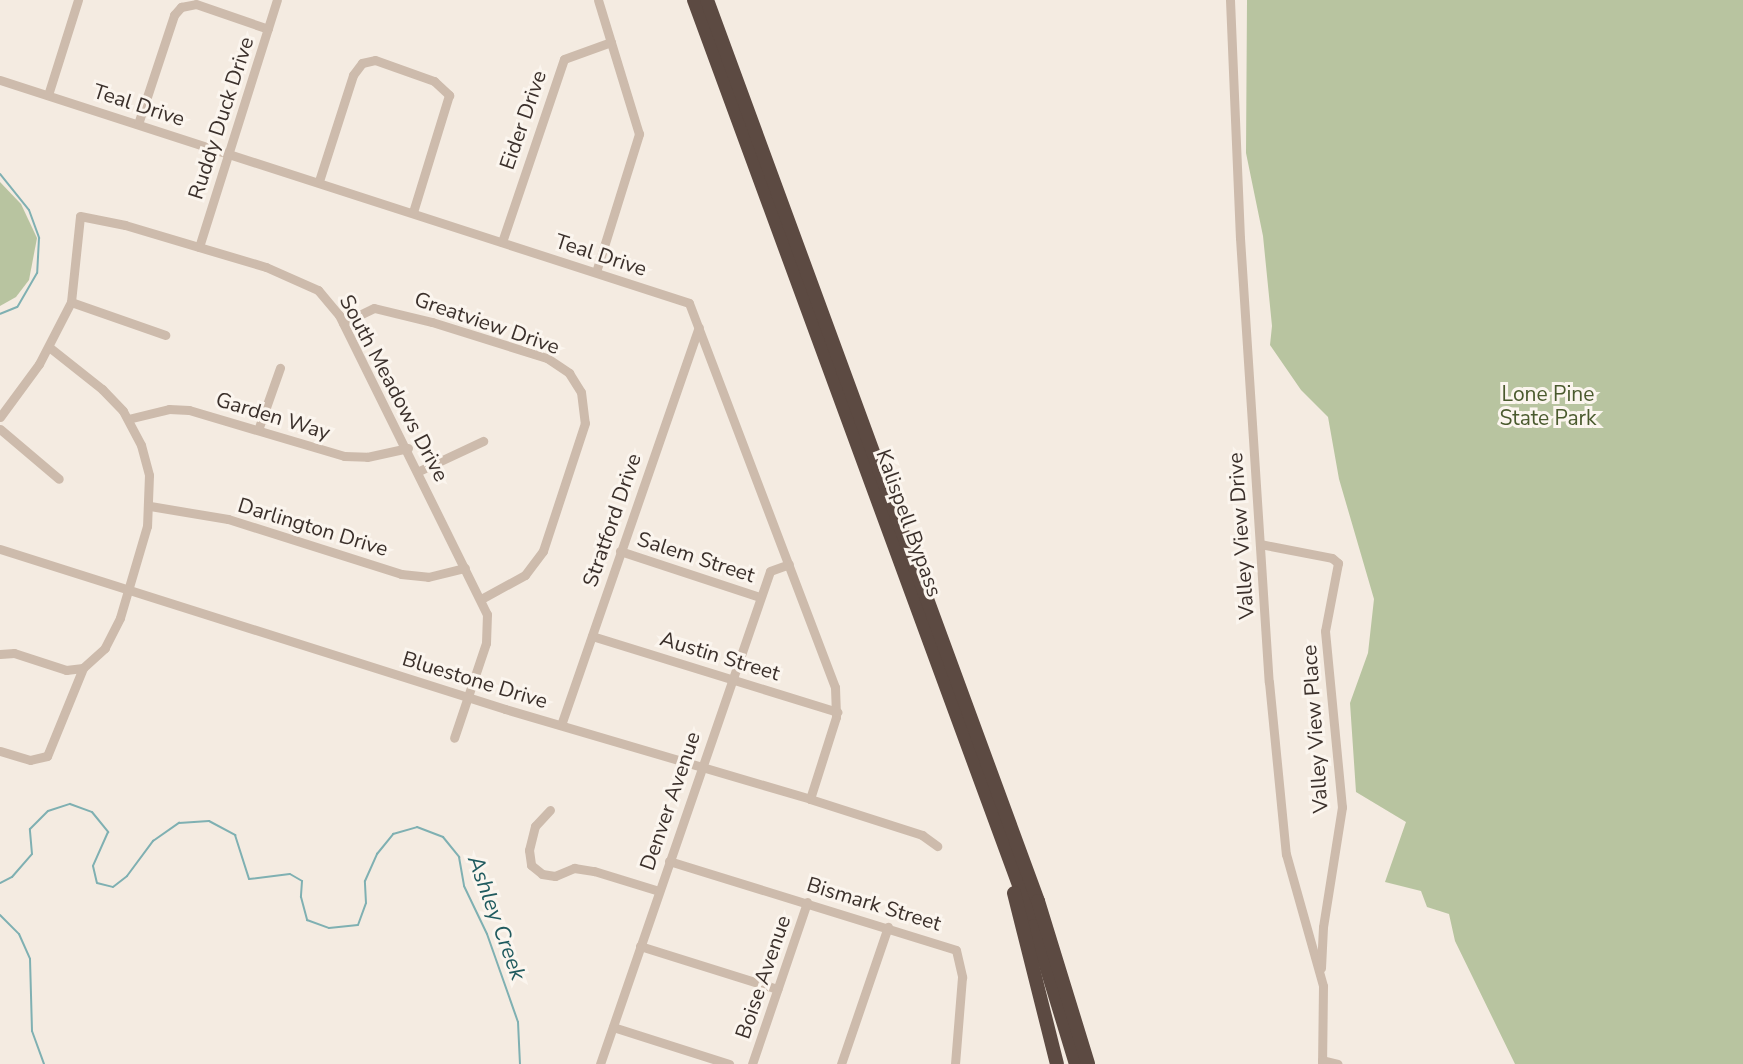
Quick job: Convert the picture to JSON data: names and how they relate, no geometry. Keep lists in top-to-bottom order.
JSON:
{
  "streets": {
    "highway": ["Kalispell Bypass"],
    "street": [
      "Teal Drive",
      "Ruddy Duck Drive",
      "Eider Drive",
      "Greatview Drive",
      "South Meadows Drive",
      "Garden Way",
      "Stratford Drive",
      "Darlington Drive",
      "Valley View Drive",
      "Salem Street",
      "Austin Street",
      "Bluestone Drive",
      "Valley View Place",
      "Denver Avenue",
      "Bismark Street",
      "Boise Avenue"
    ]
  },
  "crossings": [
    ["Teal Drive", "Ruddy Duck Drive"],
    ["Teal Drive", "Eider Drive"],
    ["Teal Drive", "Stratford Drive"],
    ["Teal Drive", "Austin Street"],
    ["Teal Drive", "Bluestone Drive"],
    ["Teal Drive", "Denver Avenue"],
    ["Ruddy Duck Drive", "South Meadows Drive"],
    ["Greatview Drive", "South Meadows Drive"],
    ["South Meadows Drive", "Garden Way"],
    ["South Meadows Drive", "Darlington Drive"],
    ["South Meadows Drive", "Bluestone Drive"],
    ["Stratford Drive", "Salem Street"],
    ["Stratford Drive", "Austin Street"],
    ["Stratford Drive", "Bluestone Drive"],
    ["Valley View Drive", "Valley View Place"],
    ["Salem Street", "Denver Avenue"],
    ["Austin Street", "Denver Avenue"],
    ["Bluestone Drive", "Denver Avenue"],
    ["Denver Avenue", "Bismark Street"],
    ["Bismark Street", "Boise Avenue"]
  ],
  "water": ["Ashley Creek"],
  "parks": ["Lone Pine State Park"]
}
